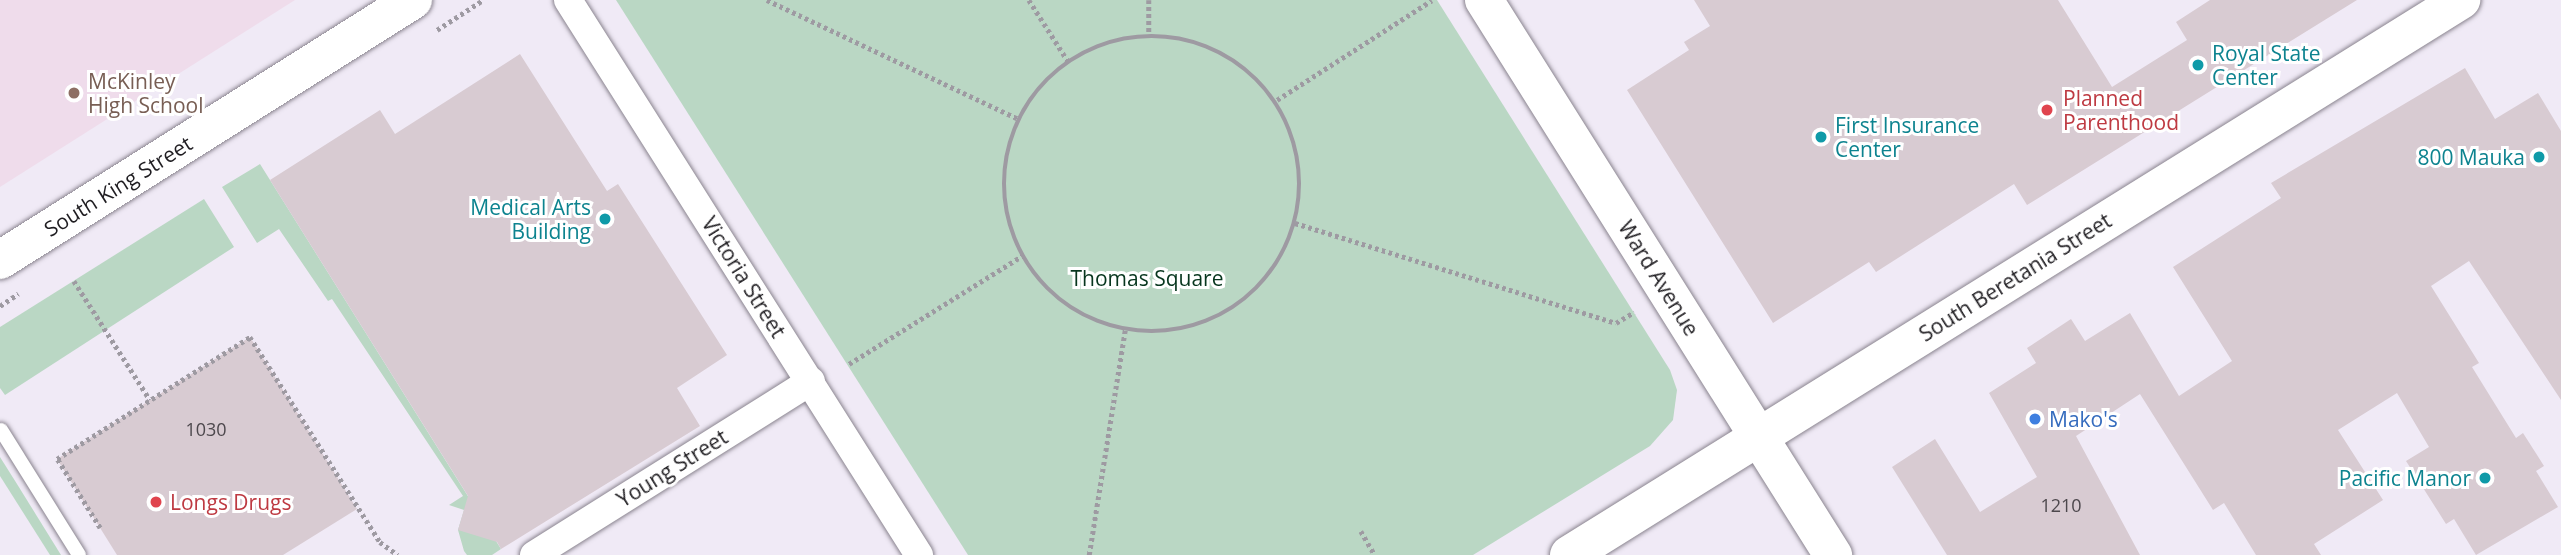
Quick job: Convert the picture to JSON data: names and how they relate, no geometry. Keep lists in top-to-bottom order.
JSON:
{
  "streets": {
    "main road": ["South King Street", "South Beretania Street", "Ward Avenue"],
    "street": ["Victoria Street", "Young Street"]
  },
  "crossings": [
    ["Victoria Street", "Young Street"],
    ["South Beretania Street", "Ward Avenue"]
  ],
  "parks": ["Thomas Square"],
  "places": [
    "Royal State Center",
    "McKinley High School",
    "Planned Parenthood",
    "First Insurance Center",
    "800 Mauka",
    "Medical Arts Building",
    "Mako's",
    "Pacific Manor",
    "Longs Drugs"
  ],
  "house_numbers": ["1030", "1210"]
}
